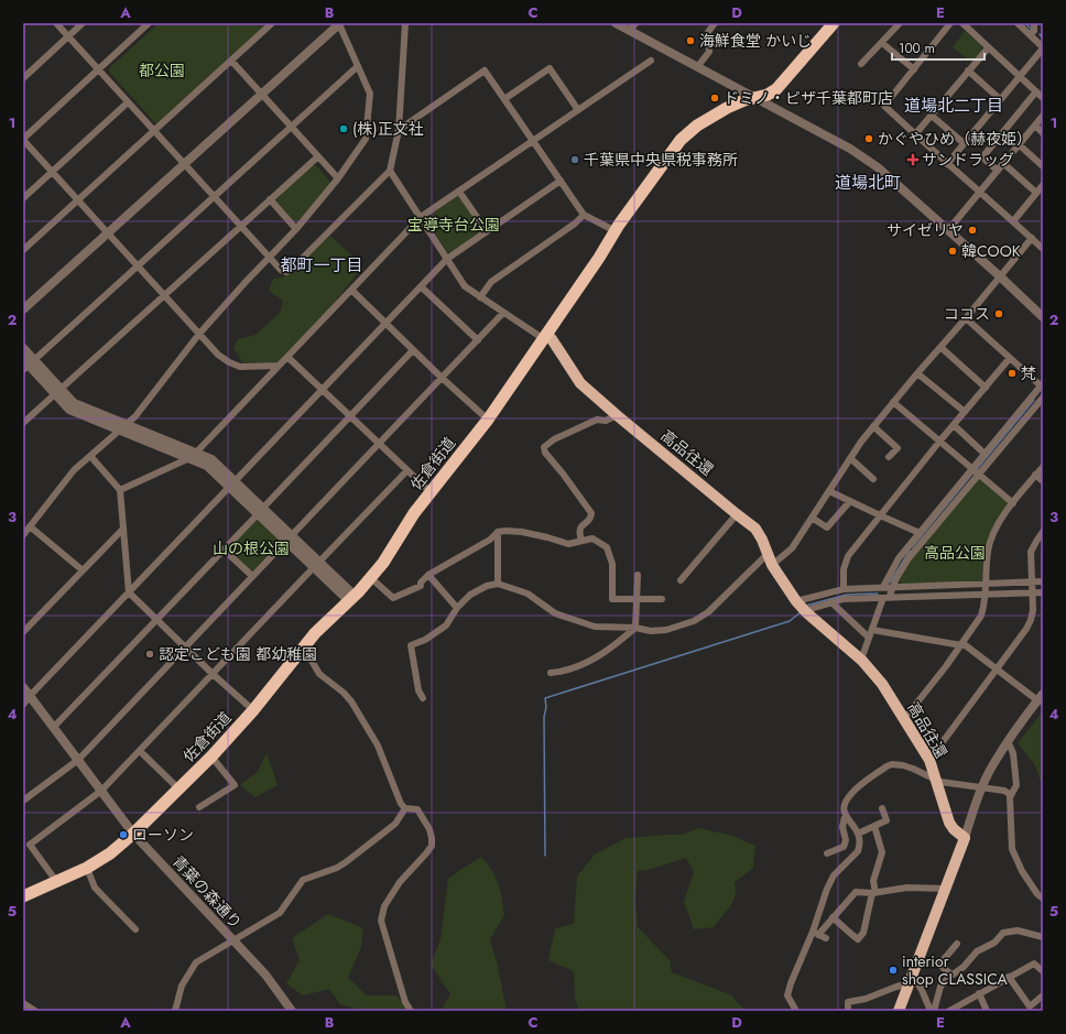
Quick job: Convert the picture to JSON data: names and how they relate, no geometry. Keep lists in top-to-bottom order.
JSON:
{
  "streets": {
    "highway": ["佐倉街道"],
    "main road": ["高品往還"],
    "street": ["青葉の森通り"]
  },
  "crossings": [
    ["高品往還", "佐倉街道"],
    ["佐倉街道", "青葉の森通り"]
  ],
  "districts": ["道場北二丁目", "道場北町", "都町一丁目"],
  "parks": [
    "都公園",
    "宝導寺台公園",
    "山の根公園",
    "高品公園"
  ],
  "places": {
    "other": [
      "海鮮食堂 かいじ",
      "ドミノ・ピザ千葉都町店",
      "(株)正文社",
      "かぐやひめ（赫夜姫）",
      "千葉県中央県税事務所",
      "サイゼリヤ",
      "韓COOK",
      "ココス",
      "梵",
      "認定こども園 都幼稚園",
      "ローソン",
      "interior shop CLASSICA"
    ],
    "health": ["サンドラッグ"]
  },
  "scale_bar": "100 m",
  "grid": {
    "columns": [
      "A",
      "B",
      "C",
      "D",
      "E"
    ],
    "rows": [
      "1",
      "2",
      "3",
      "4",
      "5"
    ]
  }
}
